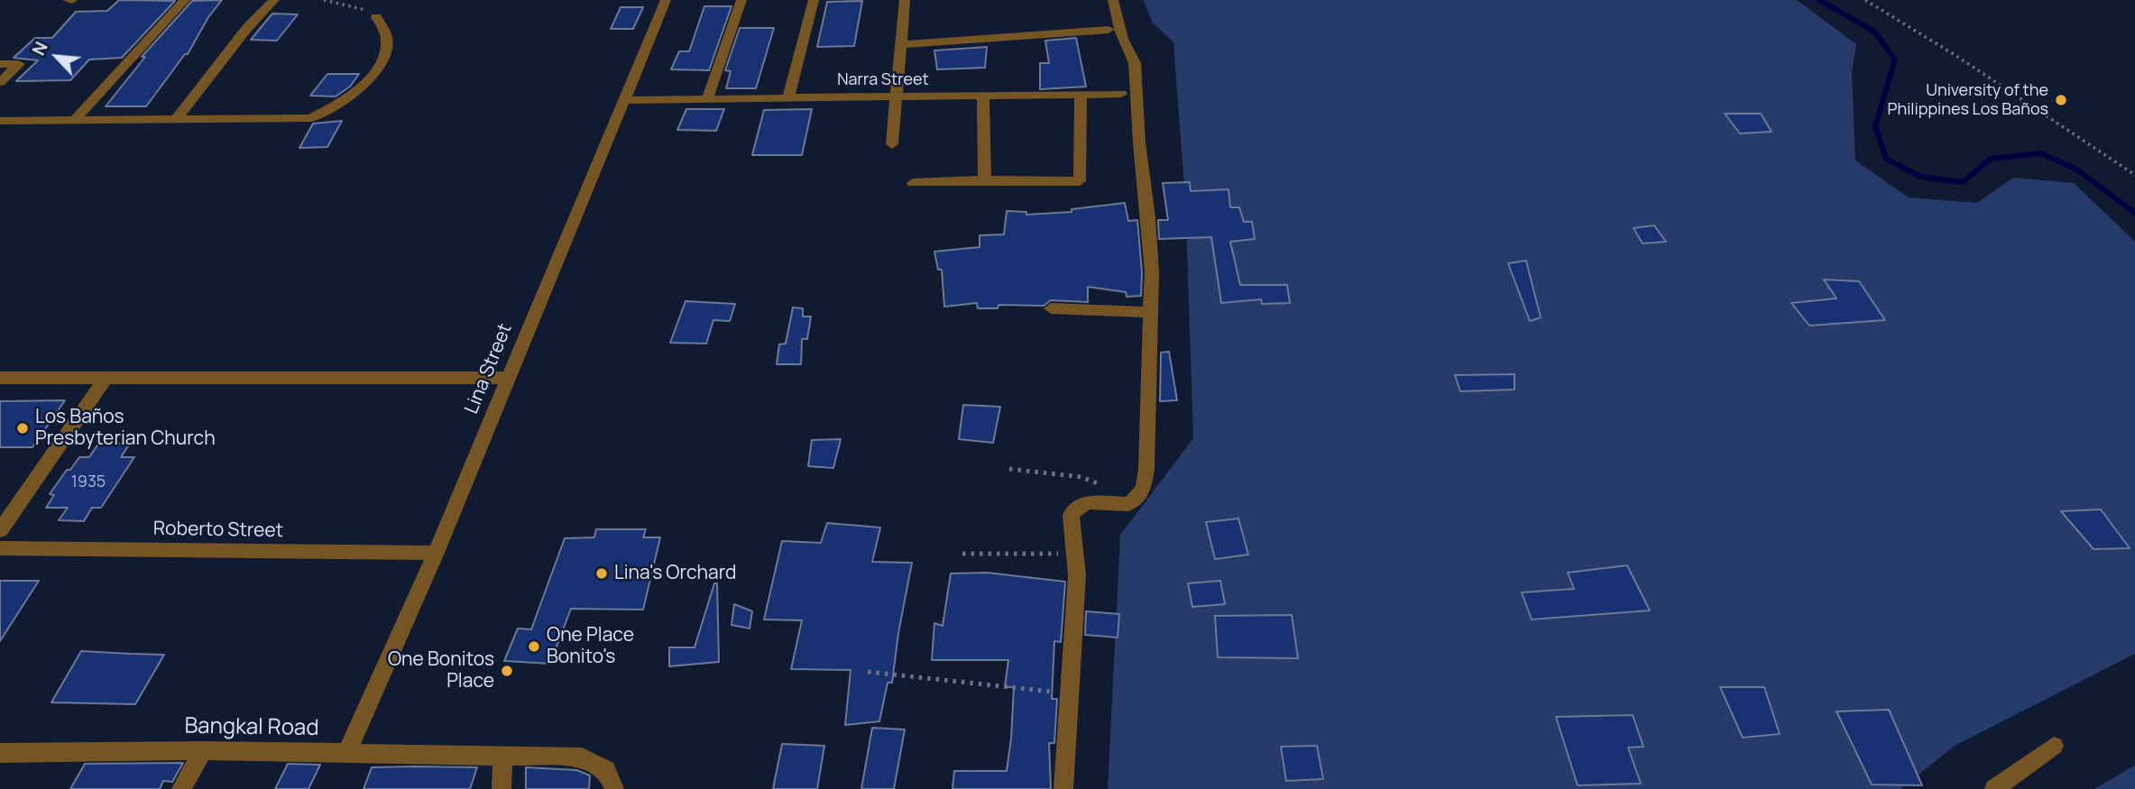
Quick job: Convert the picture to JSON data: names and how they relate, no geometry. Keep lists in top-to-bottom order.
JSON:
{
  "streets": {
    "street": [
      "Narra Street",
      "Lina Street",
      "Roberto Street",
      "Bangkal Road"
    ]
  },
  "crossings": [
    ["Narra Street", "Lina Street"],
    ["Lina Street", "Roberto Street"],
    ["Lina Street", "Bangkal Road"]
  ],
  "places": [
    "University of the Philippines Los Baños",
    "Los Baños Presbyterian Church",
    "Lina's Orchard",
    "One Place Bonito's",
    "One Bonitos Place"
  ],
  "house_numbers": ["1935"],
  "north": "top left"
}
